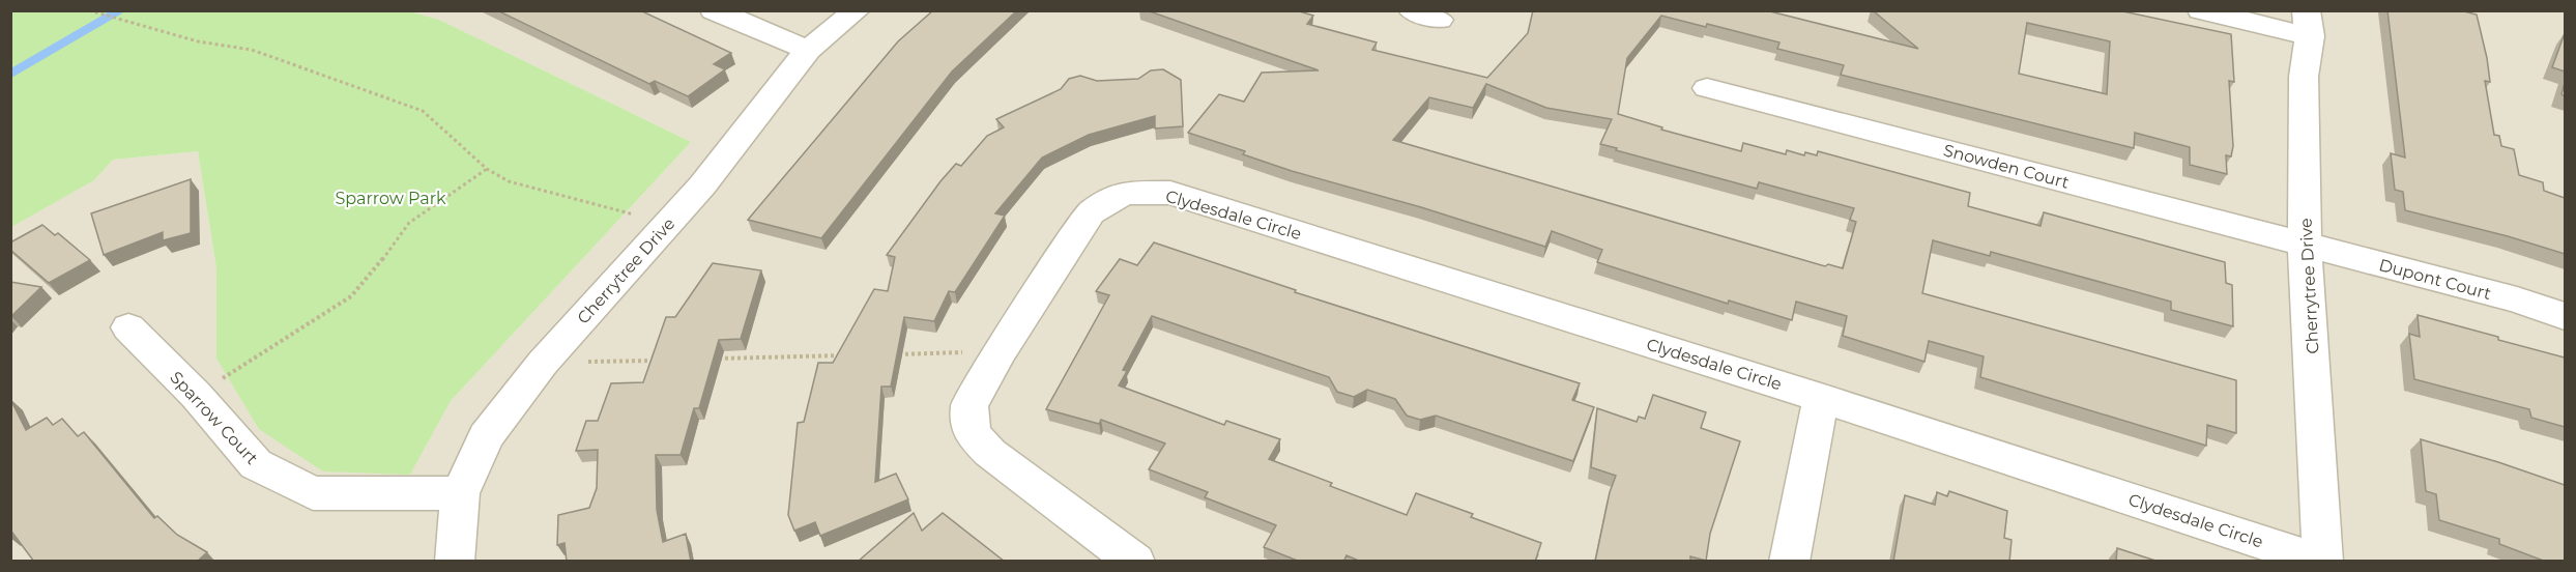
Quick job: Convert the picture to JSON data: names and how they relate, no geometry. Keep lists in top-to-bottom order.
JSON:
{
  "streets": {
    "street": [
      "Snowden Court",
      "Clydesdale Circle",
      "Cherrytree Drive",
      "Dupont Court",
      "Sparrow Court"
    ]
  },
  "crossings": [
    ["Snowden Court", "Cherrytree Drive"],
    ["Snowden Court", "Dupont Court"],
    ["Clydesdale Circle", "Cherrytree Drive"],
    ["Cherrytree Drive", "Dupont Court"],
    ["Cherrytree Drive", "Sparrow Court"]
  ],
  "parks": ["Sparrow Park"]
}
